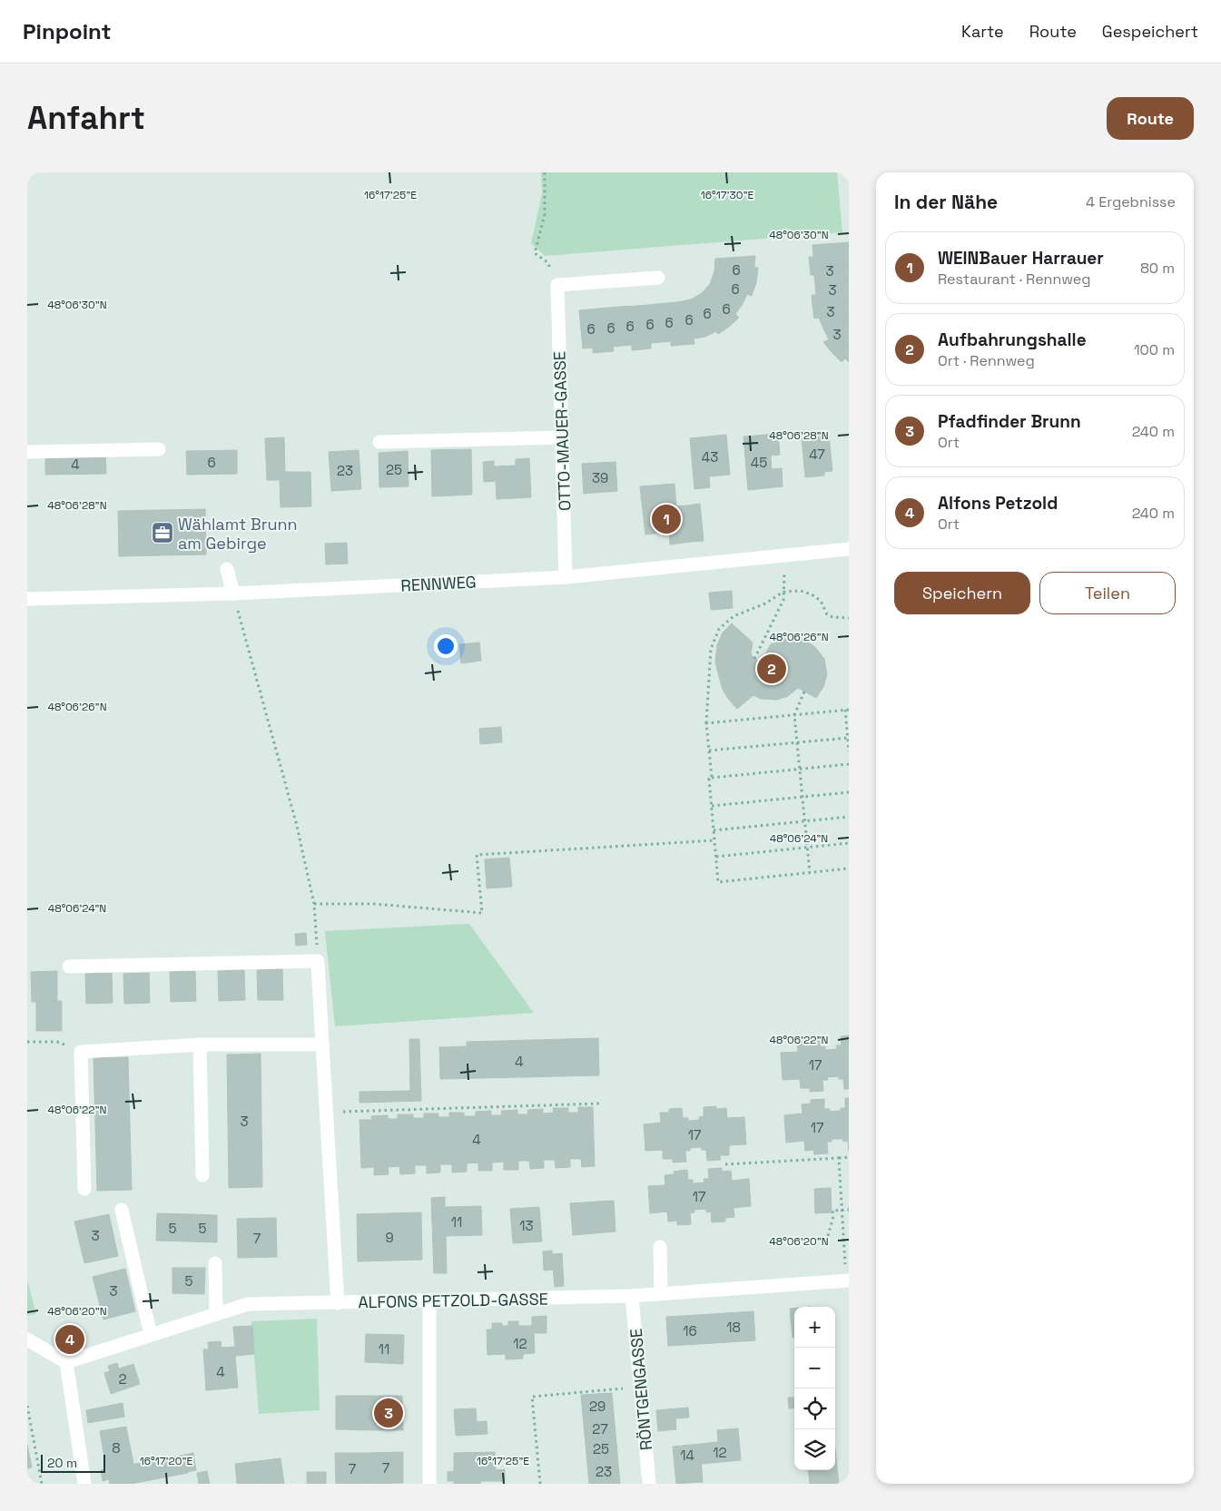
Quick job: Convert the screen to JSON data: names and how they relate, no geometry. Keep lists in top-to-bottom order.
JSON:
{
  "streets": {
    "street": [
      "OTTO-MAUER-GASSE",
      "RENNWEG",
      "ALFONS PETZOLD-GASSE",
      "RÖNTGENGASSE"
    ]
  },
  "crossings": [
    ["OTTO-MAUER-GASSE", "RENNWEG"],
    ["ALFONS PETZOLD-GASSE", "RÖNTGENGASSE"]
  ],
  "places": {
    "office": ["Wählamt Brunn am Gebirge"]
  },
  "house_numbers": [
    "6",
    "3",
    "6",
    "3",
    "6",
    "3",
    "6",
    "6",
    "6",
    "6",
    "6",
    "6",
    "6",
    "3",
    "47",
    "43",
    "6",
    "45",
    "4",
    "25",
    "23",
    "39",
    "4",
    "17",
    "3",
    "17",
    "17",
    "4",
    "17",
    "11",
    "13",
    "5",
    "5",
    "3",
    "9",
    "7",
    "5",
    "3",
    "18",
    "16",
    "12",
    "11",
    "4",
    "2",
    "29",
    "27",
    "8",
    "25",
    "12",
    "14",
    "7",
    "7",
    "23"
  ],
  "scale_bar": "20 m",
  "page": {
    "header": "Pinpoint",
    "nav": ["Karte", "Route", "Gespeichert"],
    "buttons": [
      "Route",
      ["Speichern", "Teilen"]
    ],
    "title": "Anfahrt",
    "heading": ["In der Nähe", "4 Ergebnisse"],
    "list": [
      {
        "mark": "1",
        "name": "WEINBauer Harrauer",
        "note": "Restaurant · Rennweg",
        "value": "80 m"
      },
      {
        "mark": "2",
        "name": "Aufbahrungshalle",
        "note": "Ort · Rennweg",
        "value": "100 m"
      },
      {
        "mark": "3",
        "name": "Pfadfinder Brunn",
        "note": "Ort",
        "value": "240 m"
      },
      {
        "mark": "4",
        "name": "Alfons Petzold",
        "note": "Ort",
        "value": "240 m"
      }
    ],
    "pins": [
      "1",
      "2",
      "4",
      "3"
    ],
    "map_buttons": ["+", "−"],
    "scale": "20 m"
  },
  "coordinates": [
    "16°17'25\"E",
    "16°17'30\"E",
    "48°06'30\"N",
    "48°06'28\"N",
    "48°06'26\"N",
    "48°06'24\"N",
    "48°06'22\"N",
    "48°06'20\"N",
    "16°17'20\"E"
  ]
}
